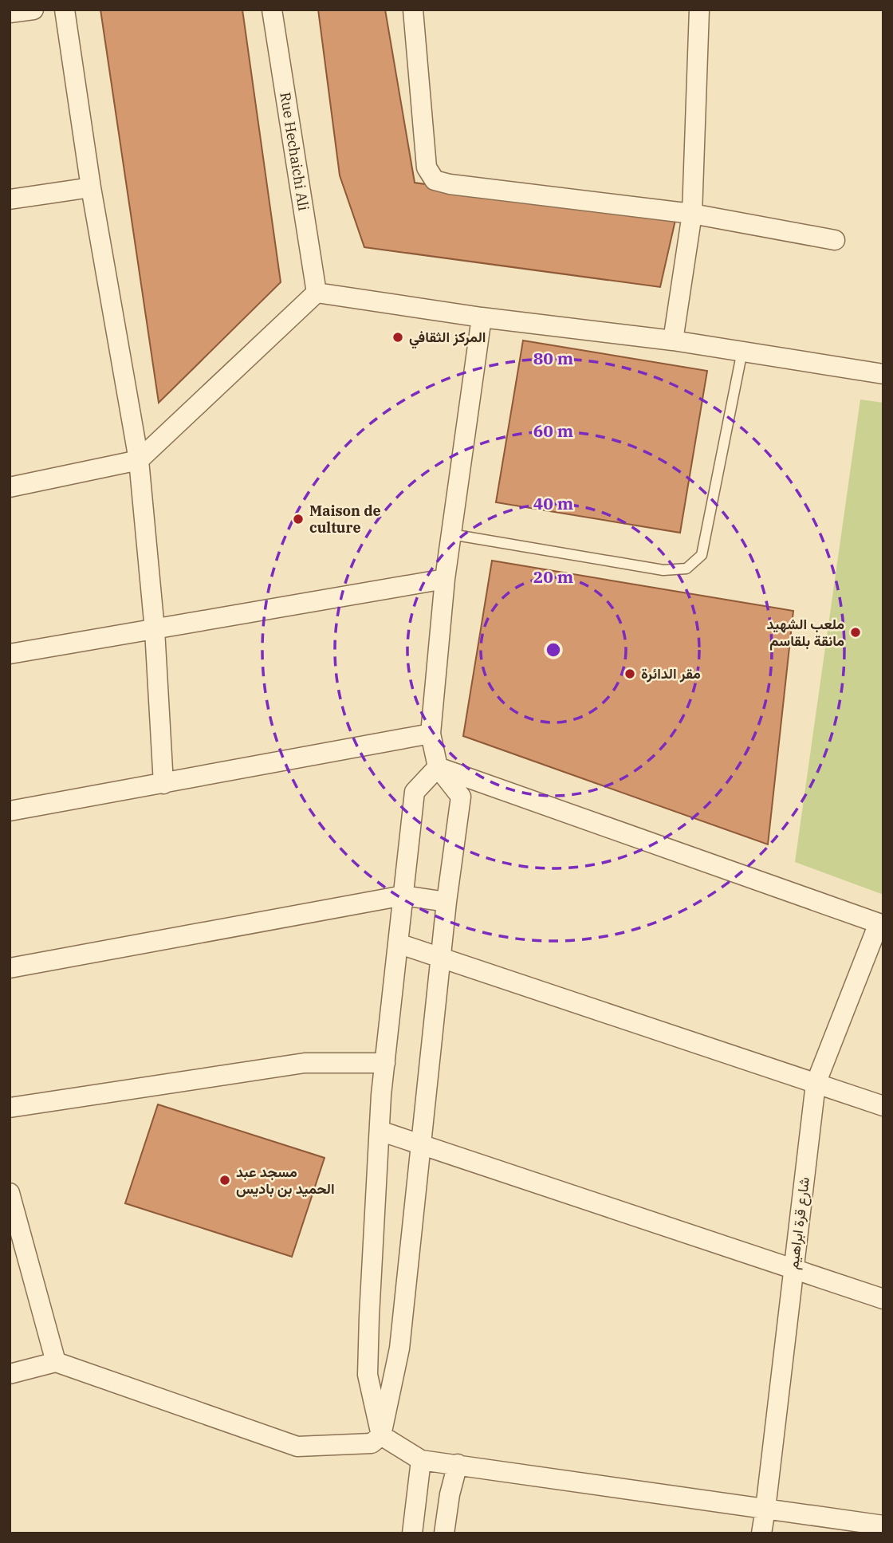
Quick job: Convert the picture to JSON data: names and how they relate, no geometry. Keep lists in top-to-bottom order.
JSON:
{
  "streets": {
    "street": ["Rue Hechaichi Ali", "شارع قرة ابراهيم"]
  },
  "places": [
    "المركز الثقافي",
    "Maison de culture",
    "ملعب الشهيد مانقة بلقاسم",
    "مقر الدائرة",
    "مسجد عبد الحميد بن باديس"
  ],
  "rings": [
    "80 m",
    "60 m",
    "40 m",
    "20 m"
  ]
}
